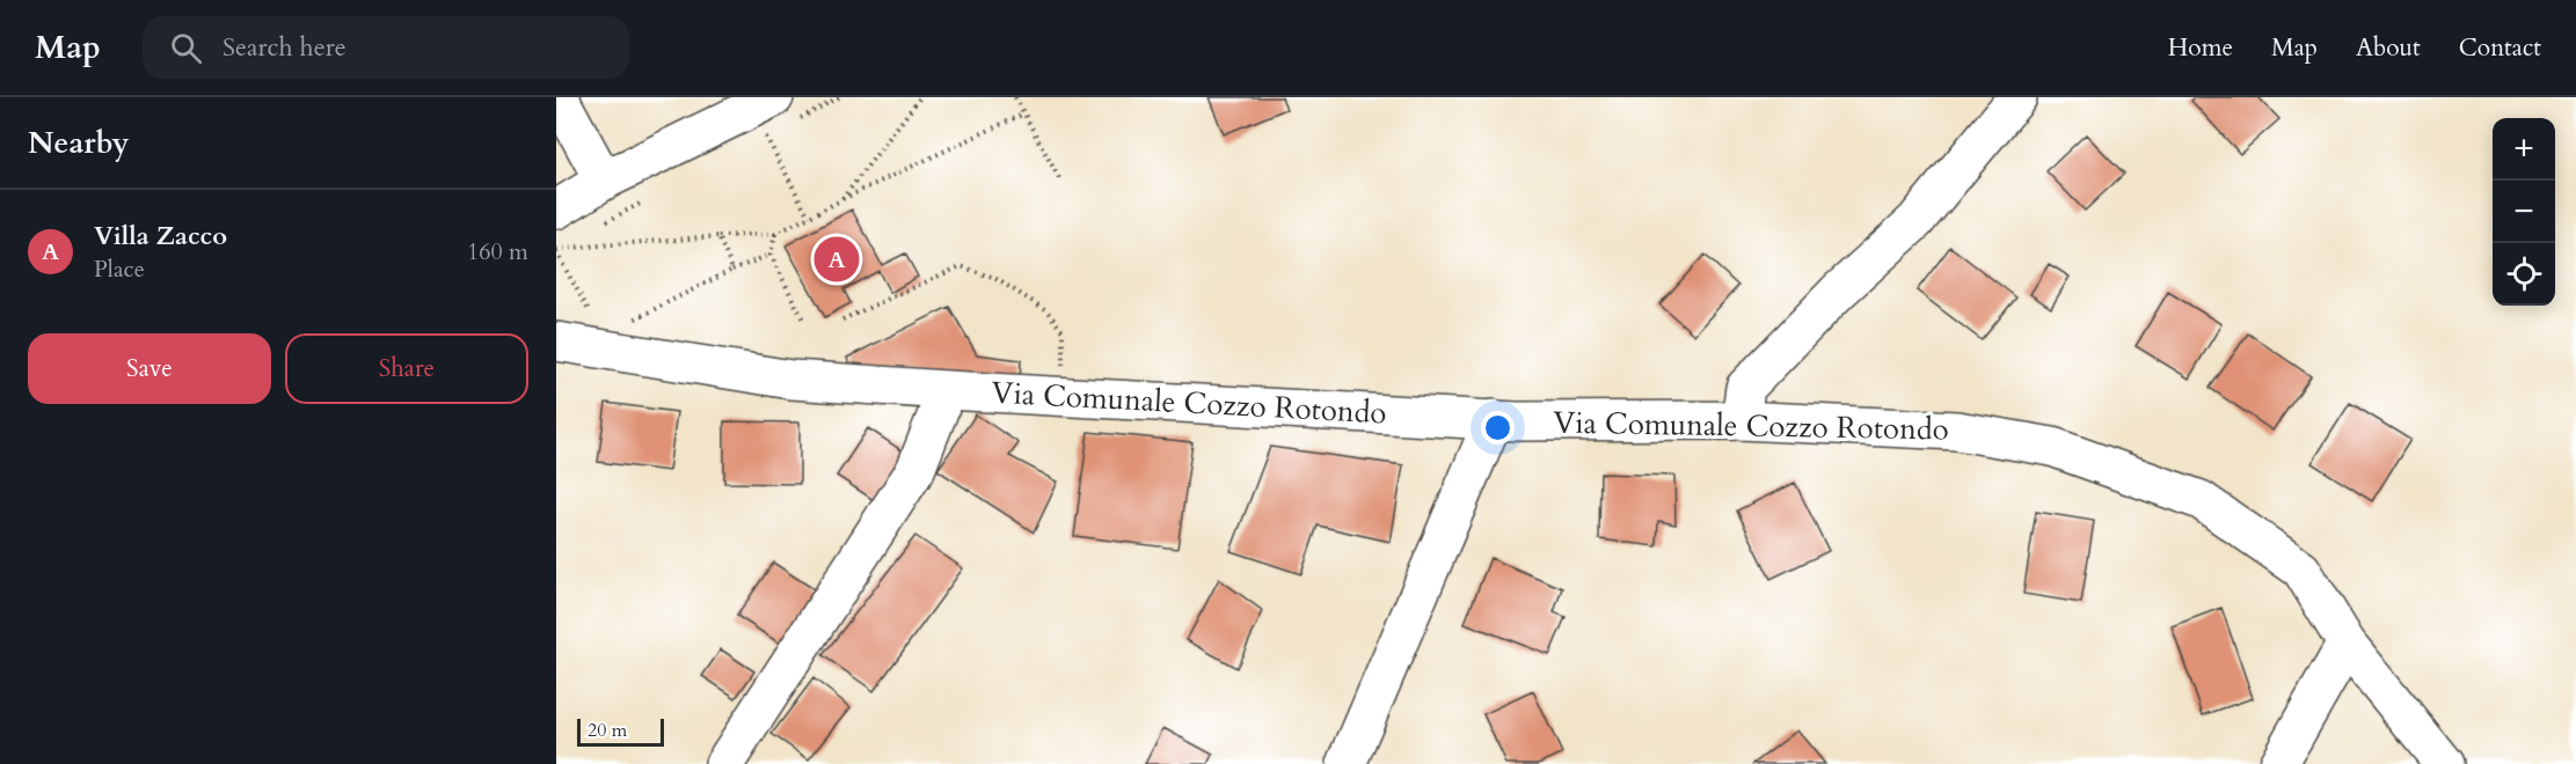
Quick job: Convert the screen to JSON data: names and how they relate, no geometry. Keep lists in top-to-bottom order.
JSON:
{
  "streets": {
    "street": ["Via Comunale Cozzo Rotondo"]
  },
  "scale_bar": "20 m",
  "page": {
    "header": "Map",
    "search": "Search here",
    "nav": [
      "Home",
      "Map",
      "About",
      "Contact"
    ],
    "heading": "Nearby",
    "map_buttons": ["+", "−"],
    "list": [
      {
        "mark": "A",
        "name": "Villa Zacco",
        "note": "Place",
        "value": "160 m"
      }
    ],
    "pins": "A",
    "buttons": ["Save", "Share"],
    "scale": "20 m"
  }
}
